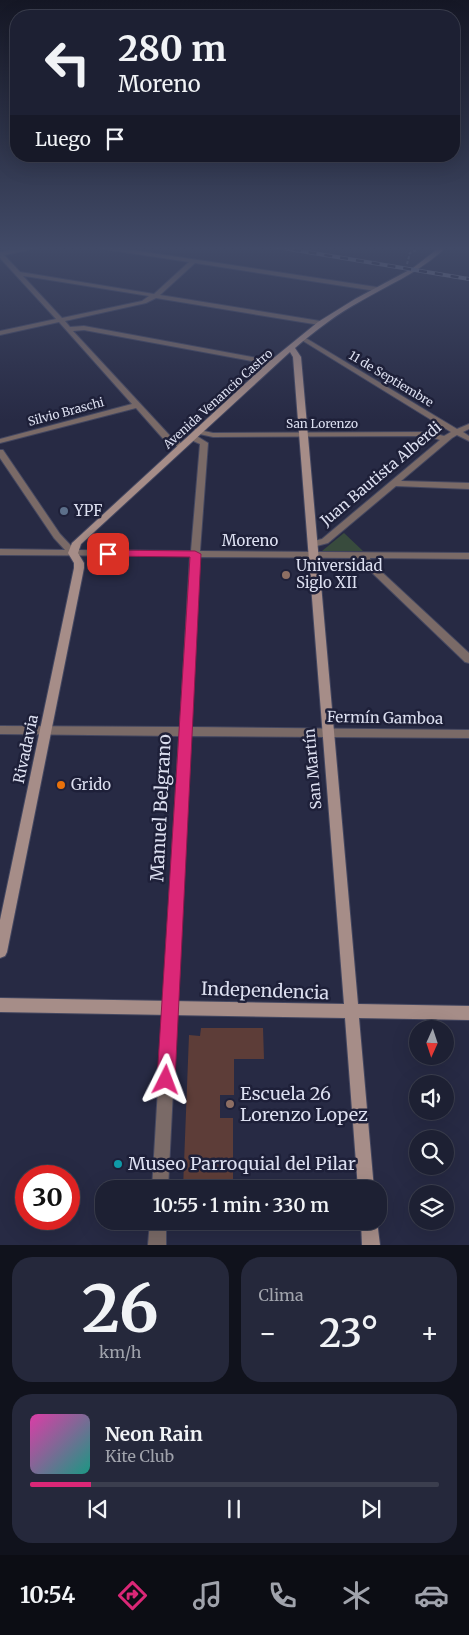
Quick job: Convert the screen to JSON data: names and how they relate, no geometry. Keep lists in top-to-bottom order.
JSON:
{
  "streets": {
    "street": [
      "11 de Septiembre",
      "Avenida Venancio Castro",
      "Silvio Braschi",
      "San Lorenzo",
      "Juan Bautista Alberdi",
      "Moreno",
      "Fermín Gamboa",
      "Rivadavia",
      "San Martín",
      "Manuel Belgrano",
      "Independencia"
    ]
  },
  "crossings": [
    ["11 de Septiembre", "Avenida Venancio Castro"],
    ["11 de Septiembre", "Juan Bautista Alberdi"],
    ["Avenida Venancio Castro", "San Lorenzo"],
    ["Avenida Venancio Castro", "Moreno"],
    ["Avenida Venancio Castro", "Rivadavia"],
    ["Avenida Venancio Castro", "San Martín"],
    ["Avenida Venancio Castro", "Manuel Belgrano"],
    ["San Lorenzo", "Juan Bautista Alberdi"],
    ["San Lorenzo", "San Martín"],
    ["San Lorenzo", "Manuel Belgrano"],
    ["Juan Bautista Alberdi", "Moreno"],
    ["Juan Bautista Alberdi", "San Martín"],
    ["Moreno", "Rivadavia"],
    ["Moreno", "San Martín"],
    ["Moreno", "Manuel Belgrano"],
    ["Fermín Gamboa", "Rivadavia"],
    ["Fermín Gamboa", "San Martín"],
    ["Fermín Gamboa", "Manuel Belgrano"],
    ["San Martín", "Independencia"],
    ["Manuel Belgrano", "Independencia"]
  ],
  "places": [
    "YPF",
    "Universidad Siglo XII",
    "Grido",
    "Escuela 26 Lorenzo Lopez",
    "Museo Parroquial del Pilar"
  ],
  "north": "bottom",
  "page": {
    "turn": ["280 m", "Moreno"],
    "then": "Luego",
    "limit": "30",
    "trip": "10:55 · 1 min · 330 m",
    "tile": [
      ["26", "km/h"],
      "Clima"
    ],
    "heat": ["−", "23°", "+"],
    "song": ["Neon Rain", "Kite Club"],
    "tabs": "10:54"
  }
}
